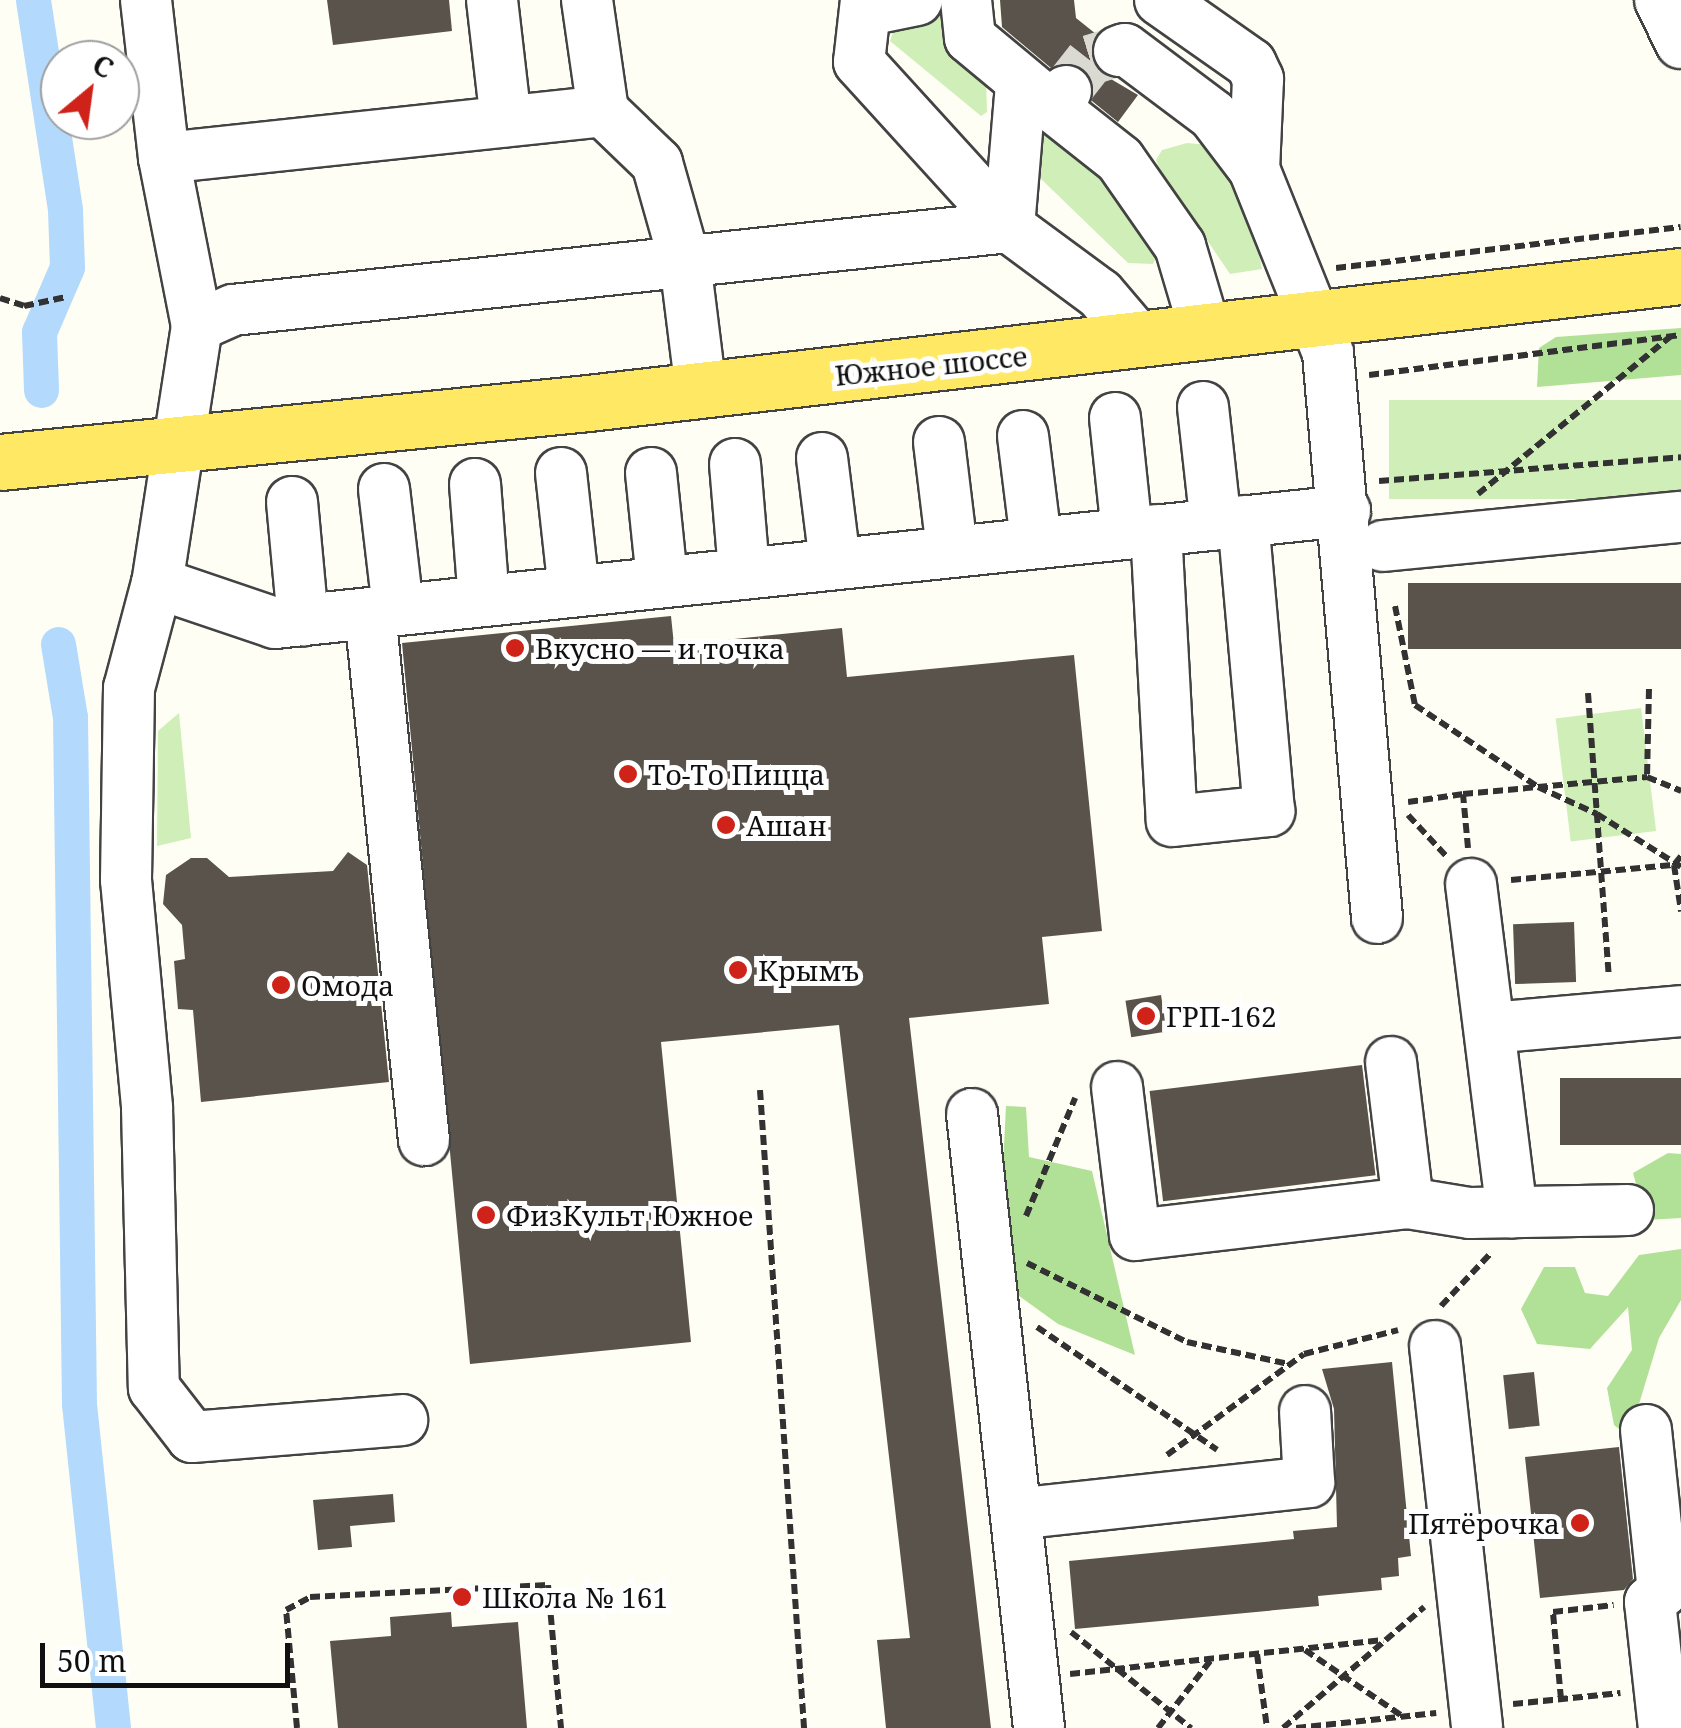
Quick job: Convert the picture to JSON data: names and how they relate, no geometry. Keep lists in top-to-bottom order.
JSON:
{
  "streets": {
    "main road": ["Южное шоссе"]
  },
  "places": [
    "Вкусно — и точка",
    "То-То Пицца",
    "Ашан",
    "Крымъ",
    "Омода",
    "ГРП-162",
    "ФизКульт Южное",
    "Пятёрочка",
    "Школа № 161"
  ],
  "scale_bar": "50 m",
  "north": "top right"
}
